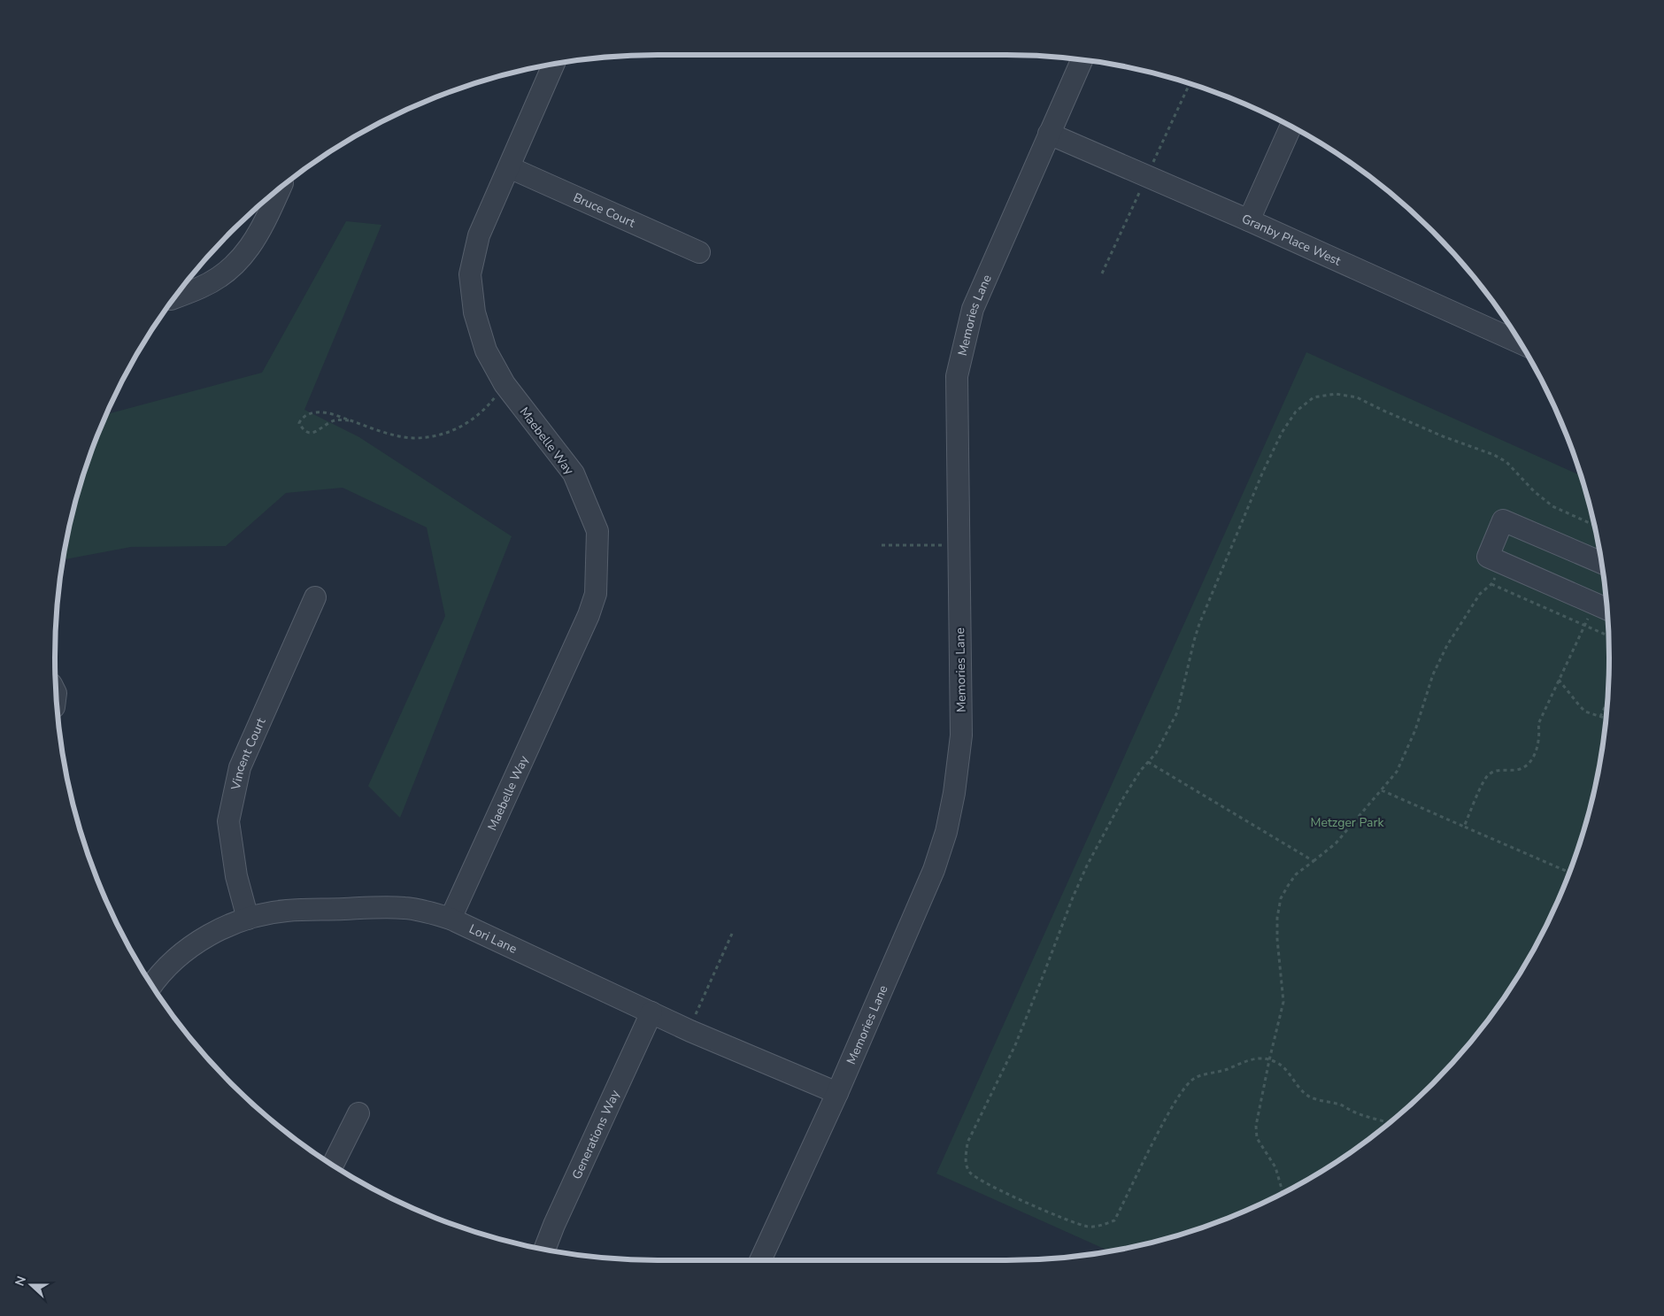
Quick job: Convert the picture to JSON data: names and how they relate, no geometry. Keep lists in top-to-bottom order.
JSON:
{
  "streets": {
    "street": [
      "Bruce Court",
      "Granby Place West",
      "Memories Lane",
      "Maebelle Way",
      "Vincent Court",
      "Lori Lane",
      "Generations Way"
    ]
  },
  "crossings": [
    ["Bruce Court", "Maebelle Way"],
    ["Granby Place West", "Memories Lane"],
    ["Memories Lane", "Lori Lane"],
    ["Maebelle Way", "Lori Lane"],
    ["Vincent Court", "Lori Lane"],
    ["Lori Lane", "Generations Way"]
  ],
  "parks": ["Metzger Park"],
  "north": "left"
}
